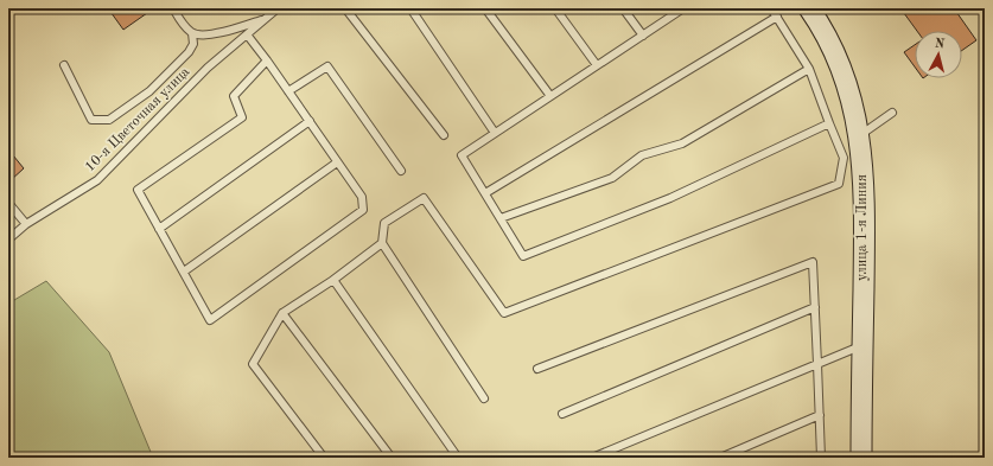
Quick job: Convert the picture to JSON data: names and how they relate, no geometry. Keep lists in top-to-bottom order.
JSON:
{
  "streets": {
    "main road": ["улица 1-я Линия"],
    "lane": ["10-я Цветочная улица"]
  },
  "north": "top"
}
